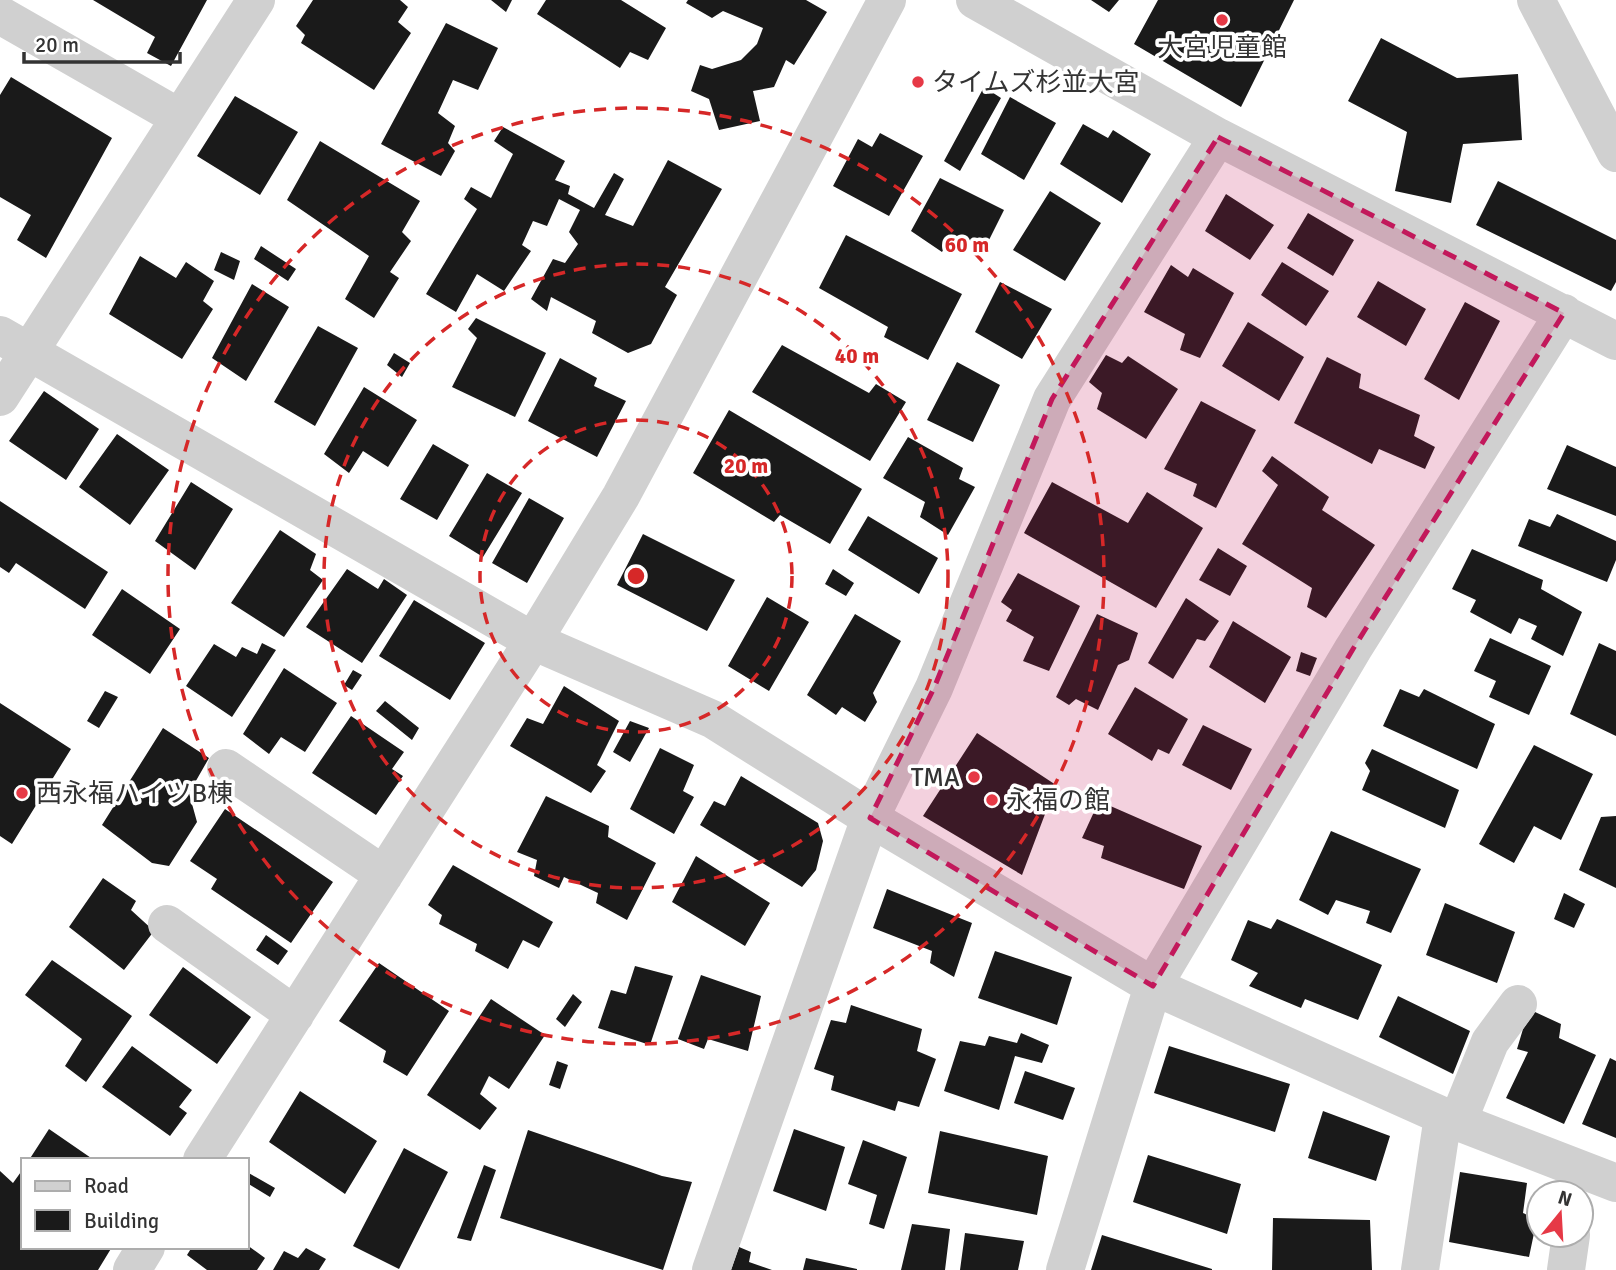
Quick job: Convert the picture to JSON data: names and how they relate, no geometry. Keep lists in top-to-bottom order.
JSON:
{
  "places": [
    "大宮児童館",
    "タイムズ杉並大宮",
    "TMA",
    "西永福ハイツB棟",
    "永福の館"
  ],
  "legend": ["Road", "Building"],
  "scale_bar": "20 m",
  "north": "top",
  "rings": ["60 m", "40 m", "20 m"]
}
